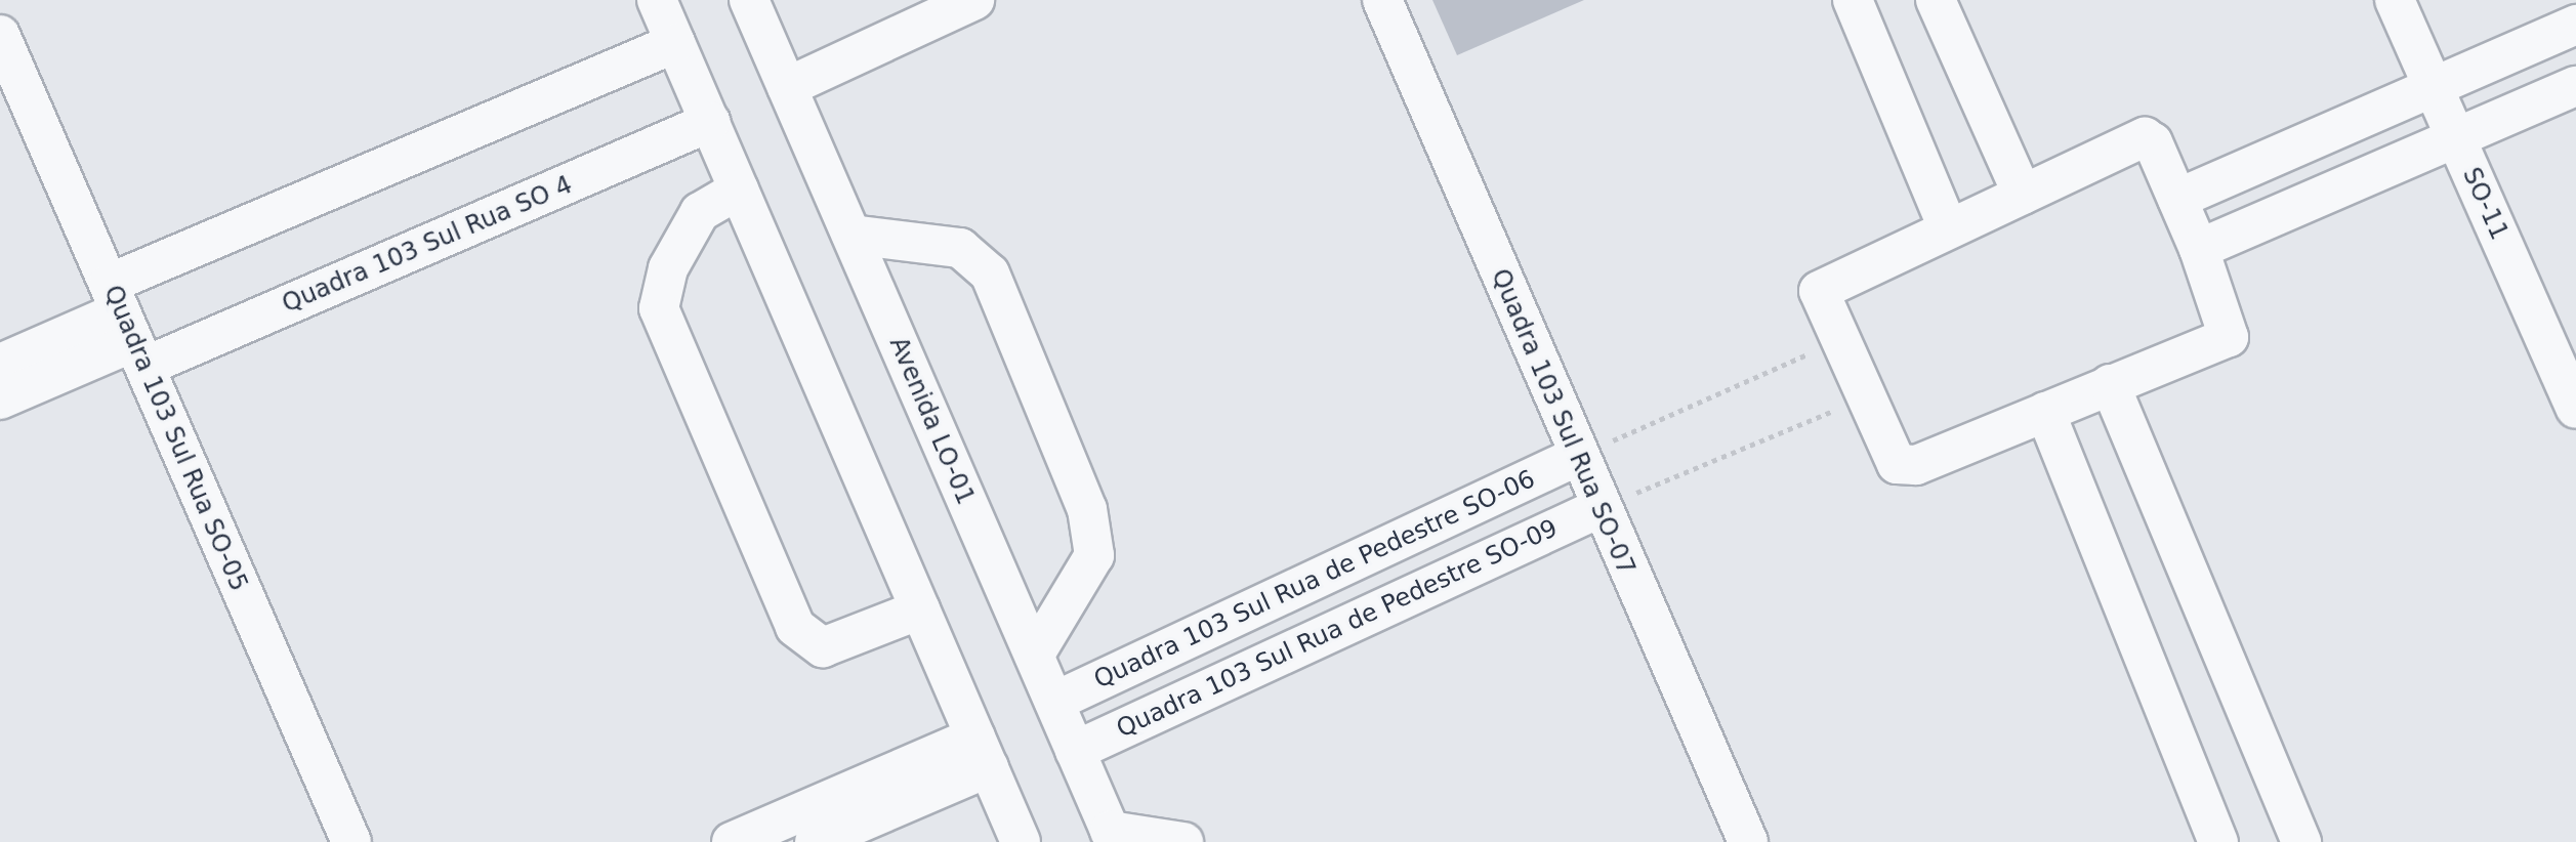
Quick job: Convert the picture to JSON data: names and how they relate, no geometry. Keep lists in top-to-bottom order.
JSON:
{
  "streets": {
    "street": [
      "SO-11",
      "Quadra 103 Sul Rua SO 4",
      "Avenida LO-01",
      "Quadra 103 Sul Rua SO-07",
      "Quadra 103 Sul Rua SO-05",
      "Quadra 103 Sul Rua de Pedestre SO-06",
      "Quadra 103 Sul Rua de Pedestre SO-09"
    ]
  },
  "crossings": [
    ["Quadra 103 Sul Rua SO 4", "Quadra 103 Sul Rua SO-05"],
    ["Avenida LO-01", "Quadra 103 Sul Rua de Pedestre SO-06"],
    ["Avenida LO-01", "Quadra 103 Sul Rua de Pedestre SO-09"],
    ["Quadra 103 Sul Rua SO-07", "Quadra 103 Sul Rua de Pedestre SO-06"],
    ["Quadra 103 Sul Rua SO-07", "Quadra 103 Sul Rua de Pedestre SO-09"]
  ]
}
